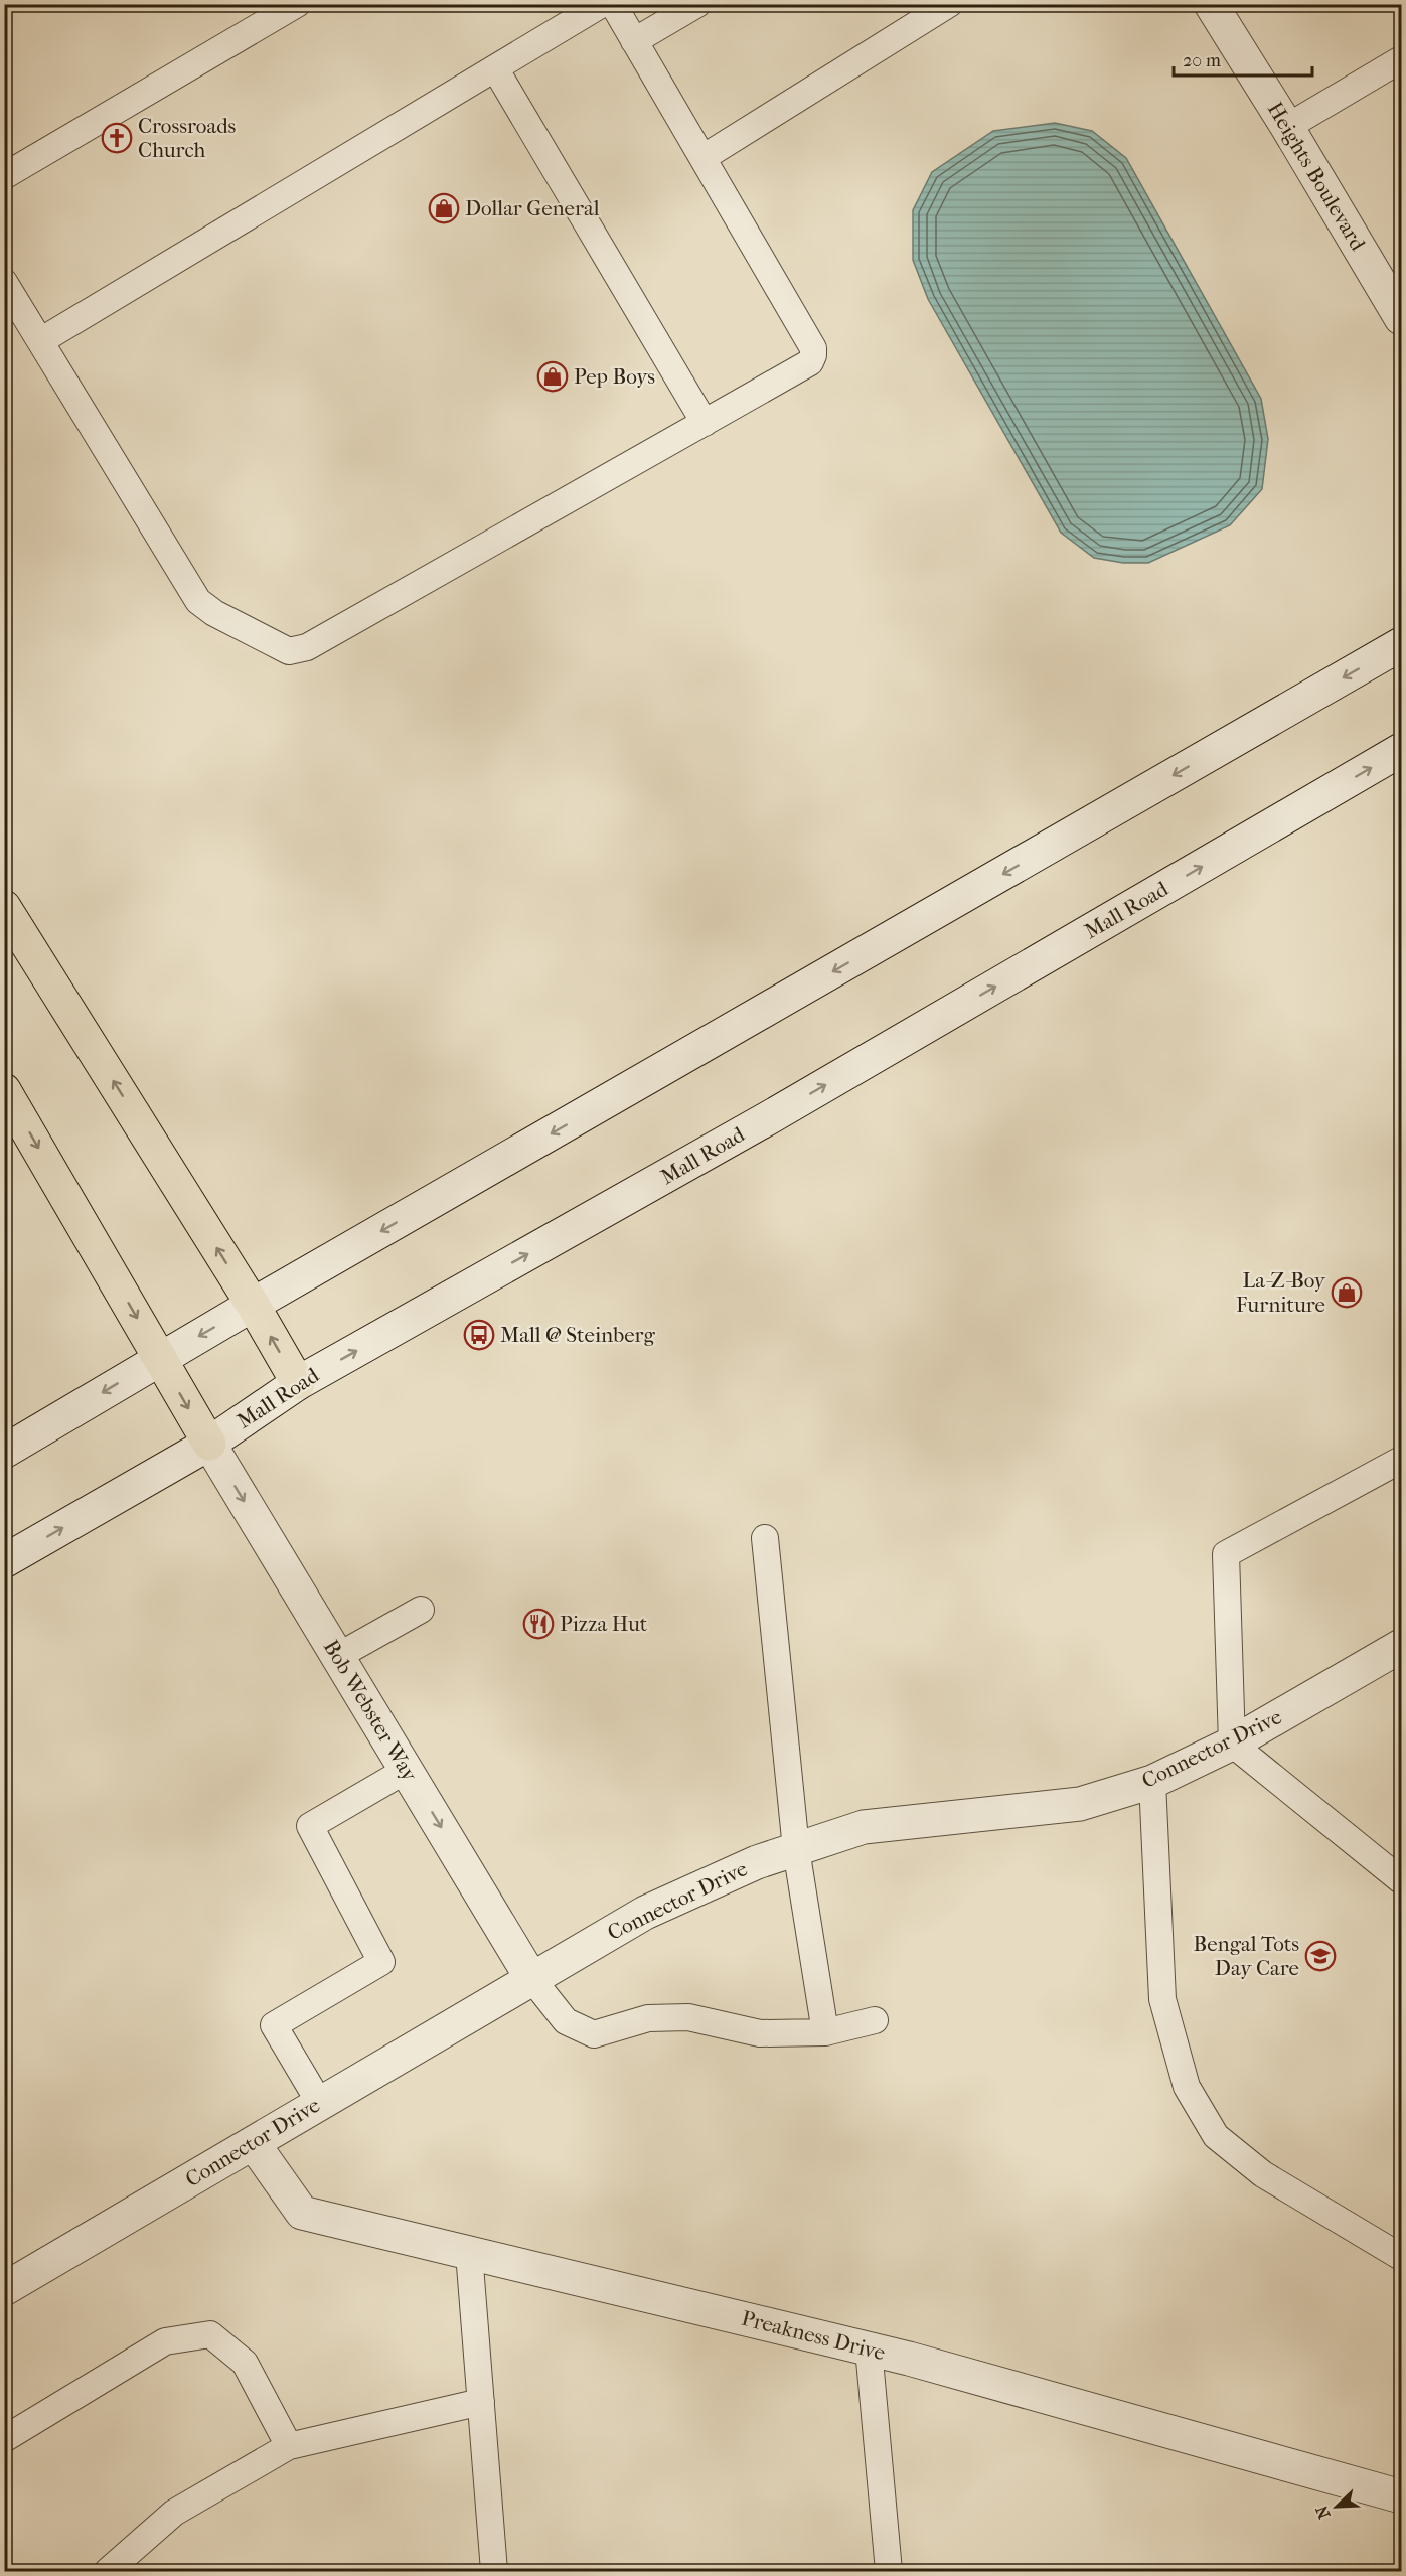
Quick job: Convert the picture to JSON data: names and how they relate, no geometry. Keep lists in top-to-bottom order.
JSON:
{
  "streets": {
    "street": [
      "Heights Boulevard",
      "Mall Road",
      "Bob Webster Way",
      "Connector Drive",
      "Preakness Drive"
    ]
  },
  "crossings": [
    ["Mall Road", "Bob Webster Way"],
    ["Bob Webster Way", "Connector Drive"],
    ["Connector Drive", "Preakness Drive"]
  ],
  "one_way": ["Bob Webster Way"],
  "places": {
    "church": ["Crossroads Church"],
    "shop": ["Dollar General", "Pep Boys", "La-Z-Boy Furniture"],
    "bus stop": ["Mall @ Steinberg"],
    "restaurant": ["Pizza Hut"],
    "school or university": ["Bengal Tots Day Care"]
  },
  "scale_bar": "20 m",
  "north": "bottom left"
}
